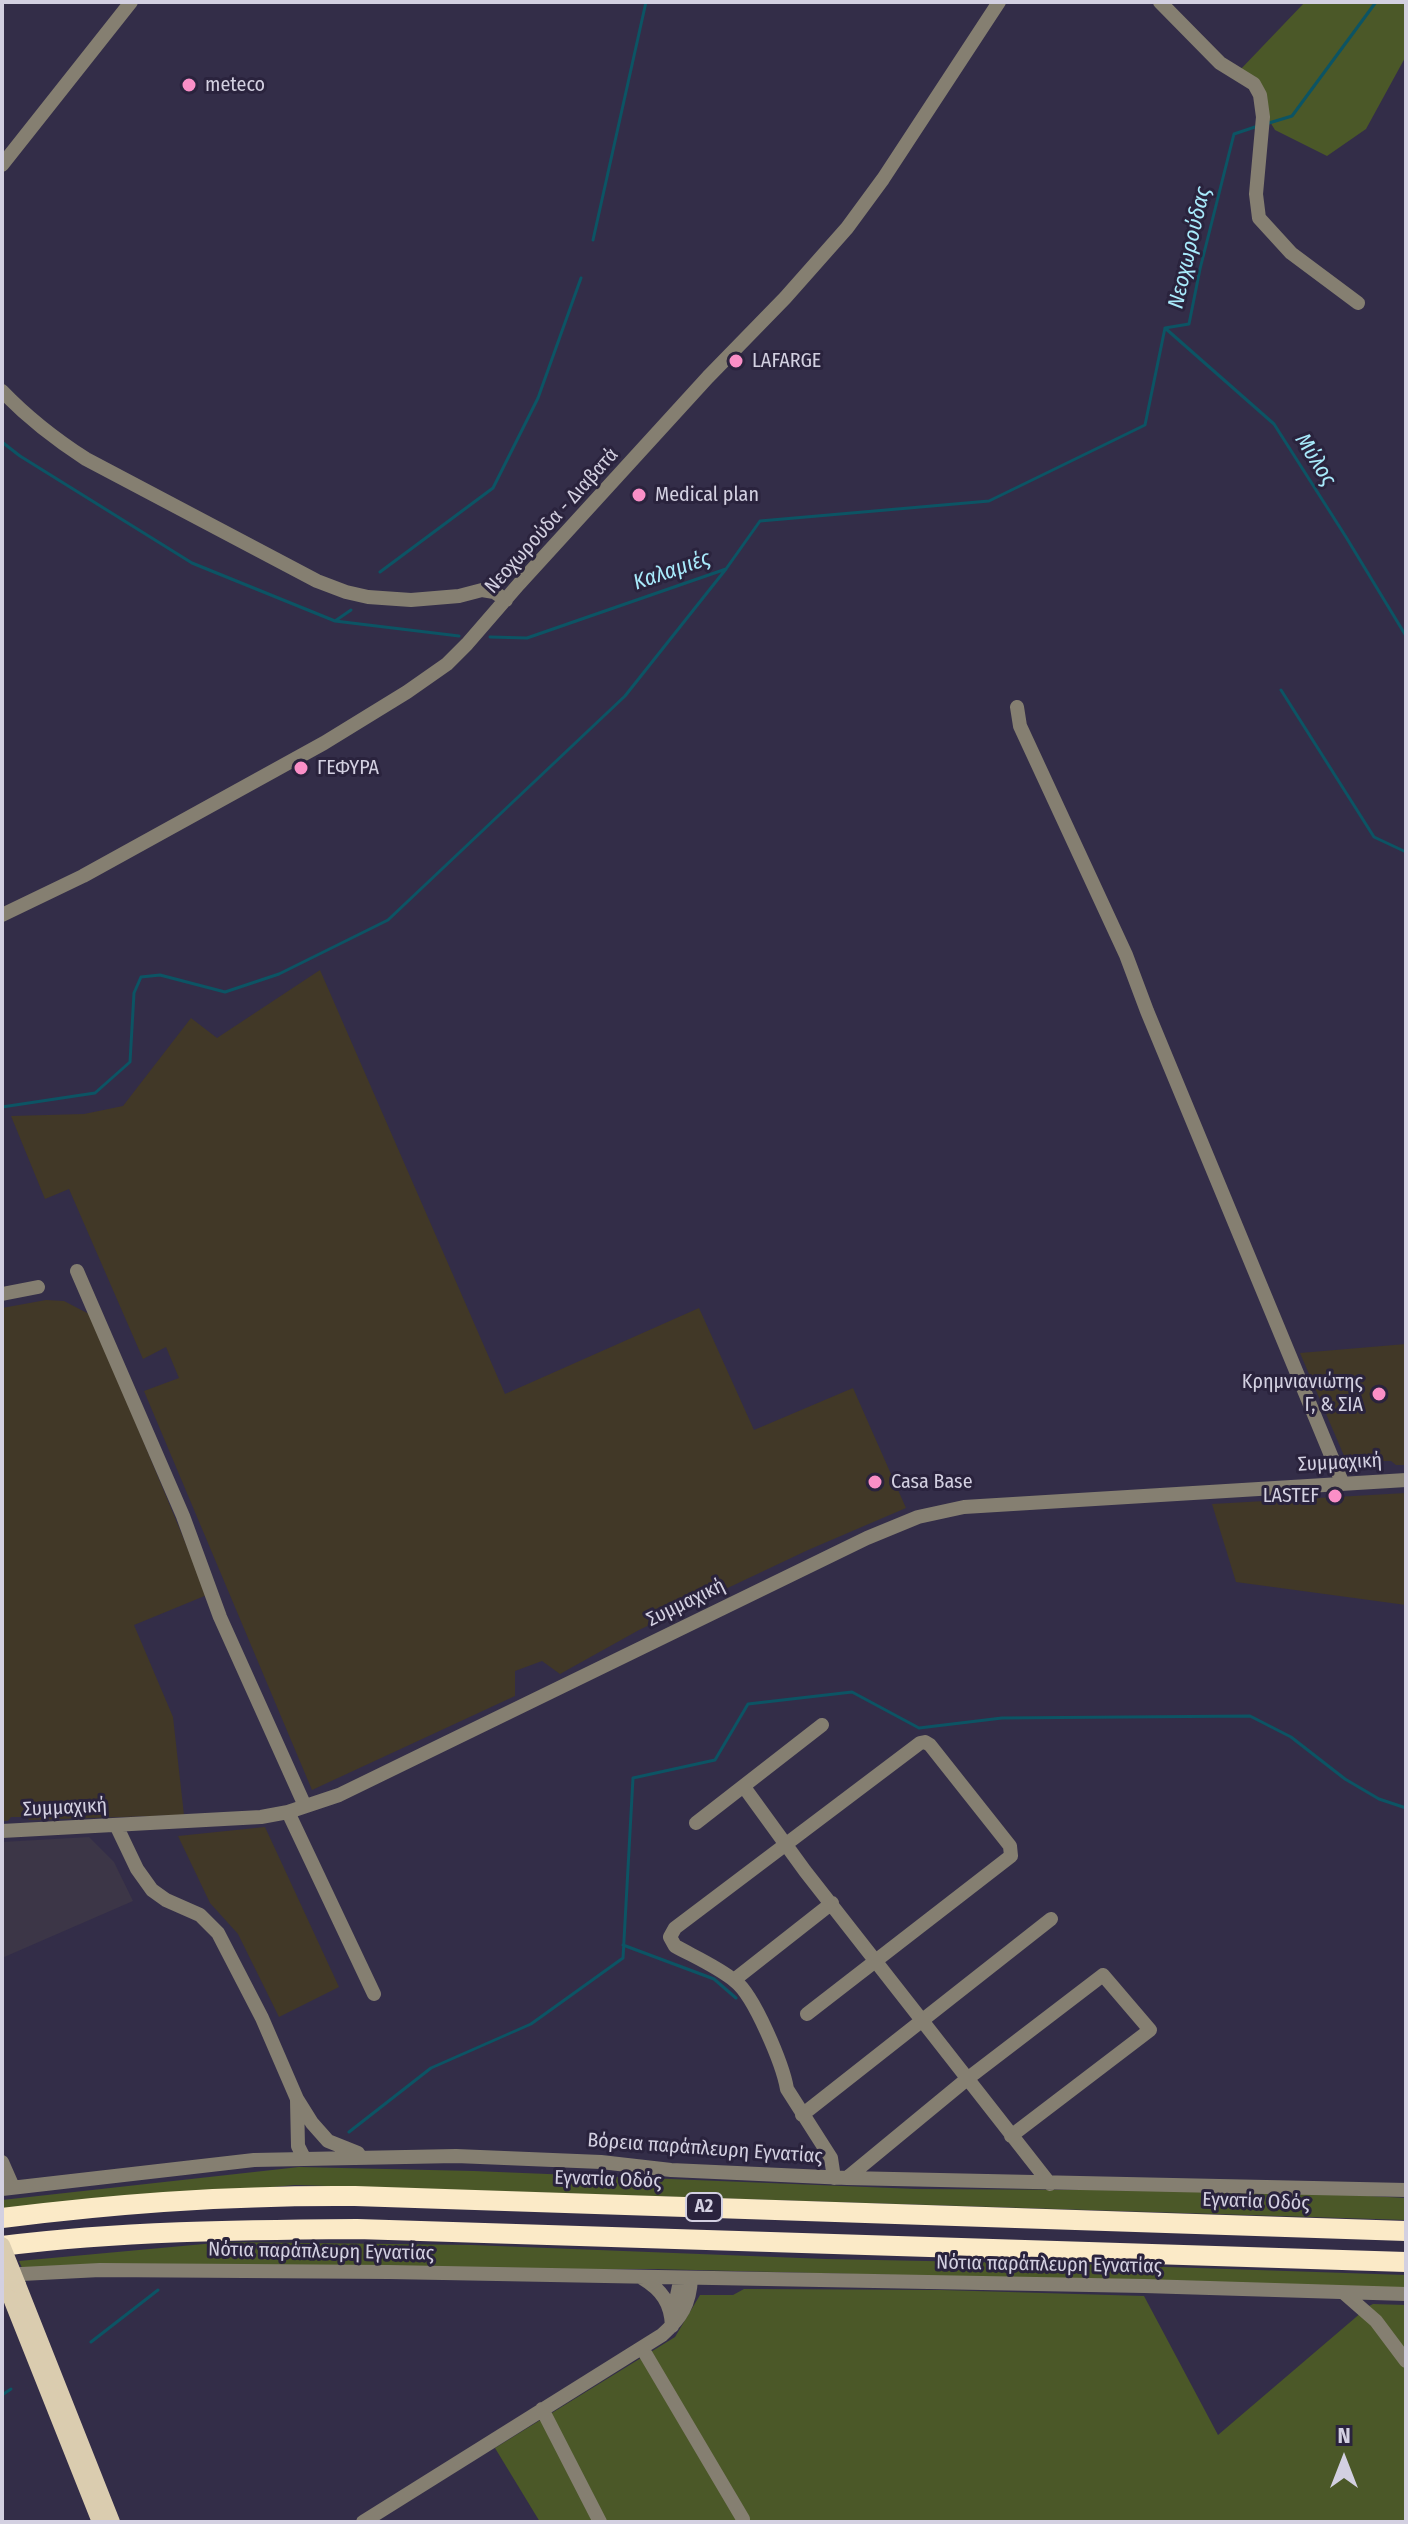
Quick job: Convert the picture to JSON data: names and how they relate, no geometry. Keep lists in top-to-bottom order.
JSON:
{
  "streets": {
    "highway": ["Εγνατία Οδός", "Α2"],
    "street": [
      "Νεοχωρούδα - Διαβατά",
      "Συμμαχική",
      "Βόρεια παράπλευρη Εγνατίας",
      "Νότια παράπλευρη Εγνατίας"
    ]
  },
  "water": ["Νεοχωρούδας", "Μύλος", "Καλαμιές"],
  "places": [
    "meteco",
    "LAFARGE",
    "Medical plan",
    "ΓΕΦΥΡΑ",
    "Κρημνιανιώτης Γ, & ΣΙΑ",
    "Casa Base",
    "LASTEF"
  ],
  "north": "top"
}
